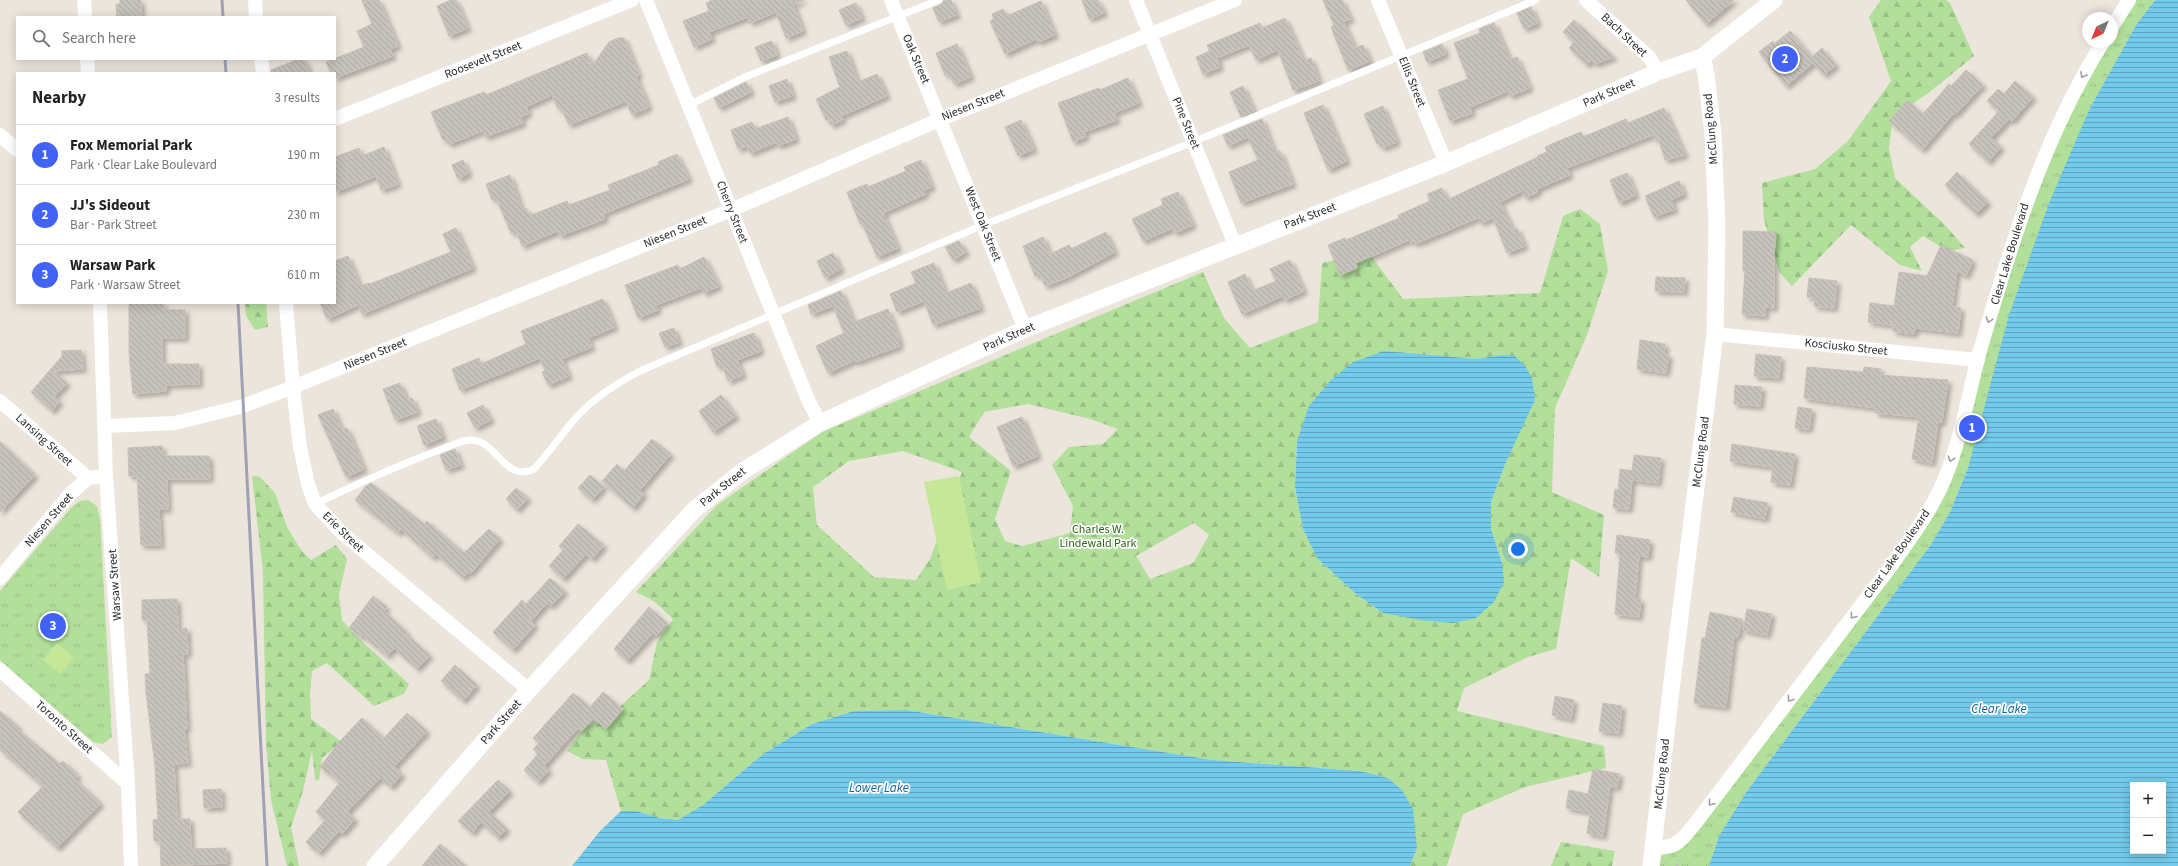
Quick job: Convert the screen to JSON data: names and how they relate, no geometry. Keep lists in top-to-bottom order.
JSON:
{
  "streets": {
    "street": [
      "Bach Street",
      "Oak Street",
      "Roosevelt Street",
      "Ellis Street",
      "Park Street",
      "Niesen Street",
      "Pine Street",
      "McClung Road",
      "Cherry Street",
      "West Oak Street",
      "Clear Lake Boulevard",
      "Kosciusko Street",
      "Lansing Street",
      "Erie Street",
      "Warsaw Street",
      "Toronto Street"
    ]
  },
  "crossings": [
    ["Bach Street", "Park Street"],
    ["Oak Street", "Niesen Street"],
    ["Oak Street", "West Oak Street"],
    ["Ellis Street", "Park Street"],
    ["Park Street", "Pine Street"],
    ["Park Street", "McClung Road"],
    ["Park Street", "Cherry Street"],
    ["Park Street", "West Oak Street"],
    ["Park Street", "Erie Street"],
    ["Niesen Street", "Pine Street"],
    ["Niesen Street", "Cherry Street"],
    ["Niesen Street", "West Oak Street"],
    ["Niesen Street", "Lansing Street"],
    ["Niesen Street", "Erie Street"],
    ["Niesen Street", "Warsaw Street"],
    ["McClung Road", "Clear Lake Boulevard"],
    ["McClung Road", "Kosciusko Street"],
    ["Clear Lake Boulevard", "Kosciusko Street"],
    ["Warsaw Street", "Toronto Street"]
  ],
  "one_way": ["Clear Lake Boulevard"],
  "water": ["Clear Lake", "Lower Lake"],
  "parks": ["Charles W. Lindewald Park"],
  "north": "bottom left",
  "page": {
    "search": "Search here",
    "pins": ["2", "1", "3"],
    "heading": ["Nearby", "3 results"],
    "list": [
      {
        "mark": "1",
        "name": "Fox Memorial Park",
        "note": "Park · Clear Lake Boulevard",
        "value": "190 m"
      },
      {
        "mark": "2",
        "name": "JJ's Sideout",
        "note": "Bar · Park Street",
        "value": "230 m"
      },
      {
        "mark": "3",
        "name": "Warsaw Park",
        "note": "Park · Warsaw Street",
        "value": "610 m"
      }
    ],
    "map_buttons": ["+", "−"]
  }
}
